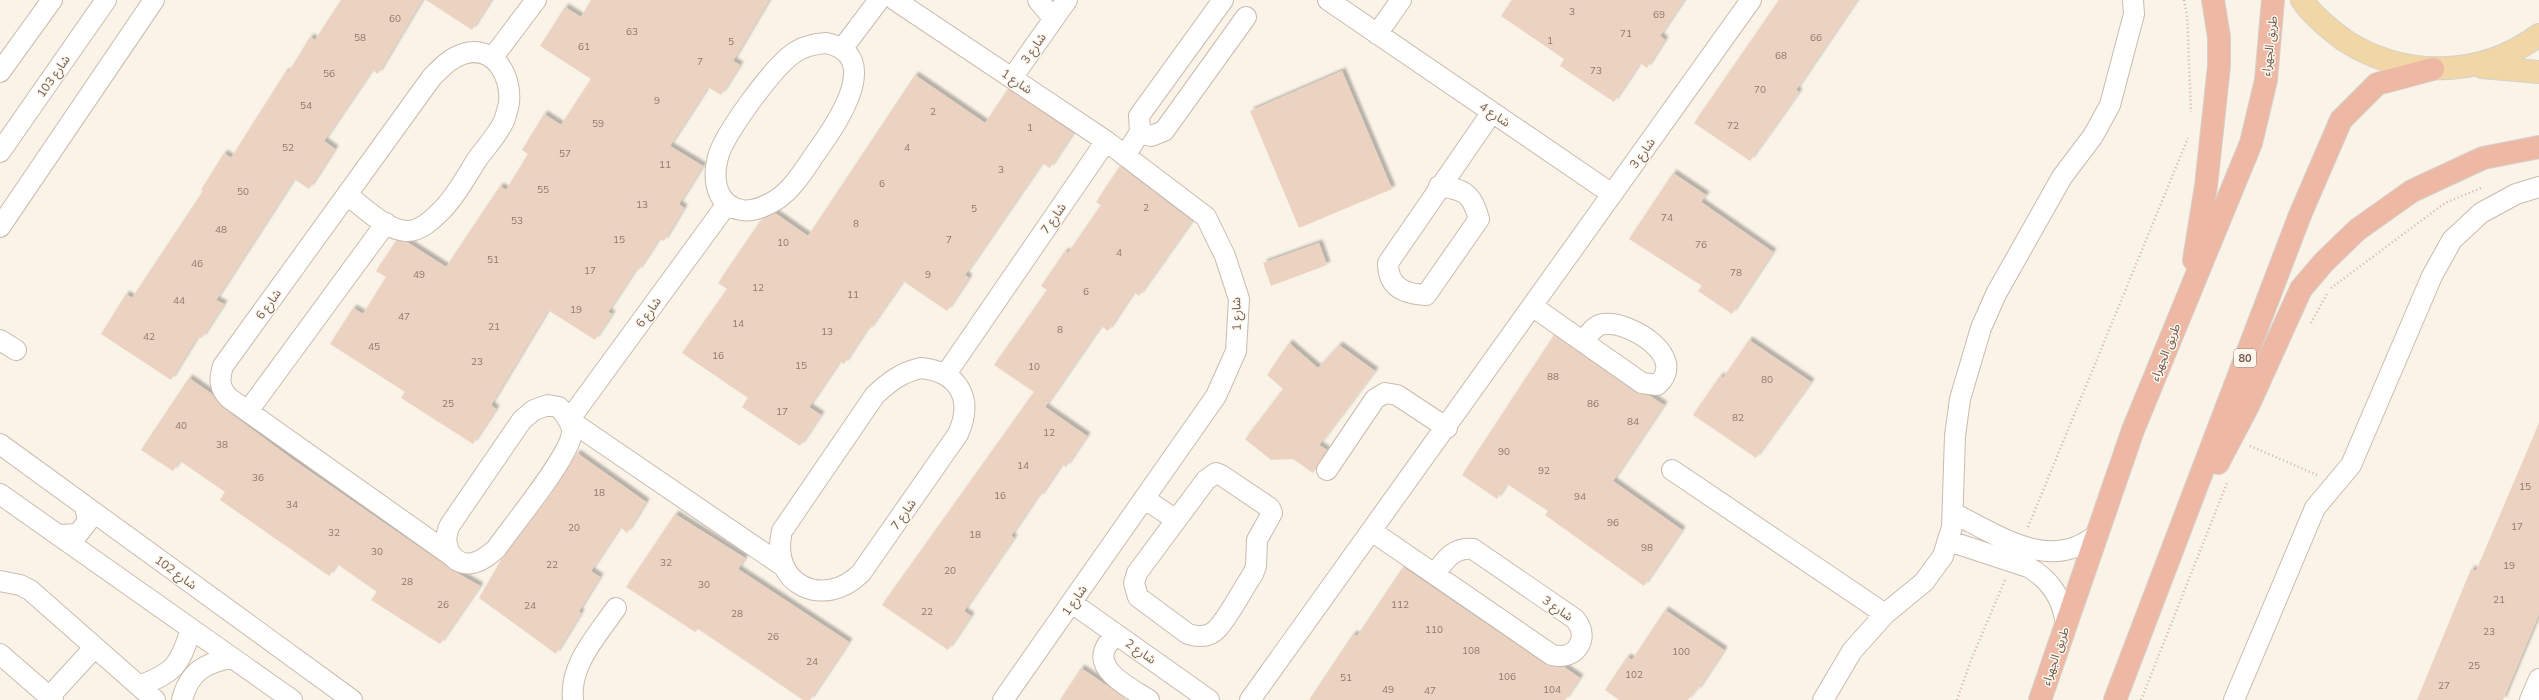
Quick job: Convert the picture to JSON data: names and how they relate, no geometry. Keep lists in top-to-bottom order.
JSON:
{
  "streets": {
    "highway": ["طريق الجهراء", "80"],
    "street": [
      "شارع 3",
      "شارع 103",
      "شارع 1",
      "شارع 4",
      "شارع 7",
      "شارع 6",
      "شارع 102",
      "شارع 2"
    ]
  },
  "crossings": [
    ["شارع 3", "شارع 1"],
    ["شارع 3", "شارع 4"],
    ["شارع 1", "شارع 7"],
    ["شارع 1", "شارع 2"],
    ["شارع 7", "شارع 6"]
  ],
  "house_numbers": [
    "3",
    "69",
    "60",
    "63",
    "71",
    "58",
    "66",
    "1",
    "5",
    "61",
    "68",
    "7",
    "73",
    "56",
    "70",
    "9",
    "54",
    "2",
    "59",
    "72",
    "1",
    "52",
    "4",
    "57",
    "11",
    "3",
    "6",
    "55",
    "50",
    "13",
    "2",
    "5",
    "74",
    "53",
    "8",
    "48",
    "15",
    "7",
    "10",
    "76",
    "4",
    "51",
    "46",
    "17",
    "78",
    "49",
    "9",
    "12",
    "6",
    "11",
    "44",
    "19",
    "47",
    "14",
    "21",
    "8",
    "13",
    "42",
    "45",
    "16",
    "23",
    "15",
    "10",
    "88",
    "80",
    "25",
    "86",
    "17",
    "82",
    "84",
    "40",
    "12",
    "38",
    "90",
    "14",
    "92",
    "36",
    "15",
    "18",
    "16",
    "94",
    "34",
    "96",
    "17",
    "20",
    "32",
    "18",
    "98",
    "30",
    "32",
    "22",
    "19",
    "20",
    "28",
    "30",
    "21",
    "26",
    "112",
    "24",
    "22",
    "28",
    "110",
    "23",
    "26",
    "108",
    "100",
    "24",
    "25",
    "102",
    "106",
    "51",
    "27",
    "49",
    "104",
    "47"
  ]
}
